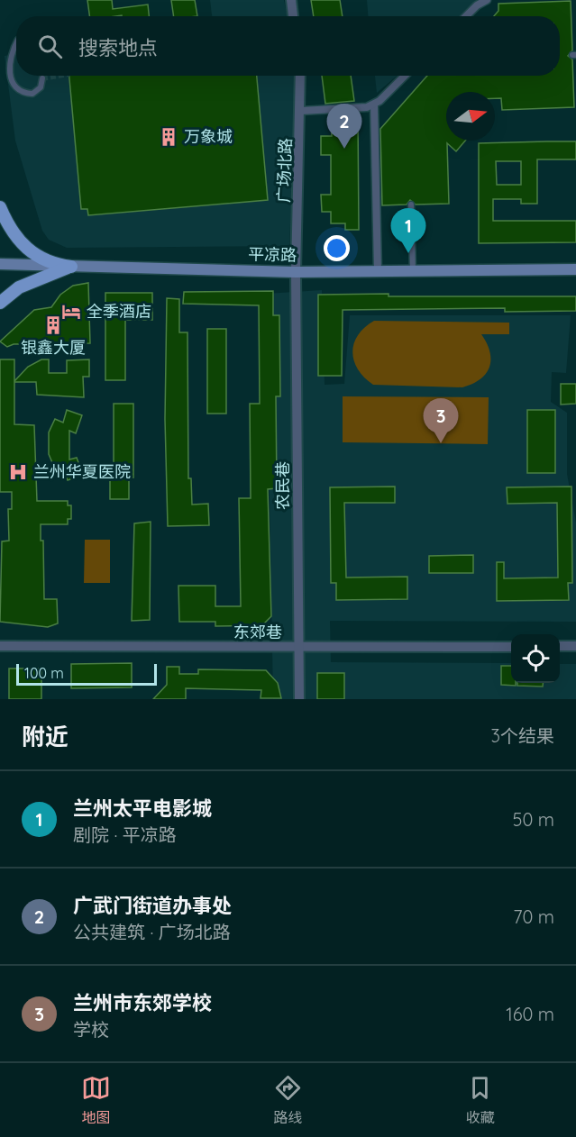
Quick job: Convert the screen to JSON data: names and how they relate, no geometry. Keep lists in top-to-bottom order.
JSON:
{
  "streets": {
    "main road": ["平凉路"],
    "street": ["广场北路", "农民巷", "东郊巷"]
  },
  "crossings": [
    ["广场北路", "平凉路"],
    ["广场北路", "农民巷"],
    ["平凉路", "农民巷"],
    ["农民巷", "东郊巷"]
  ],
  "places": {
    "building": ["万象城", "银鑫大厦"],
    "hotel": ["全季酒店"],
    "hospital": ["兰州华夏医院"]
  },
  "scale_bar": "100 m",
  "north": "right",
  "page": {
    "search": "搜索地点",
    "pins": ["2", "1", "3"],
    "scale": "100 m",
    "heading": ["附近", "3个结果"],
    "list": [
      {
        "mark": "1",
        "name": "兰州太平电影城",
        "note": "剧院 · 平凉路",
        "value": "50 m"
      },
      {
        "mark": "2",
        "name": "广武门街道办事处",
        "note": "公共建筑 · 广场北路",
        "value": "70 m"
      },
      {
        "mark": "3",
        "name": "兰州市东郊学校",
        "note": "学校",
        "value": "160 m"
      }
    ],
    "nav": ["地图", "路线", "收藏"]
  }
}
